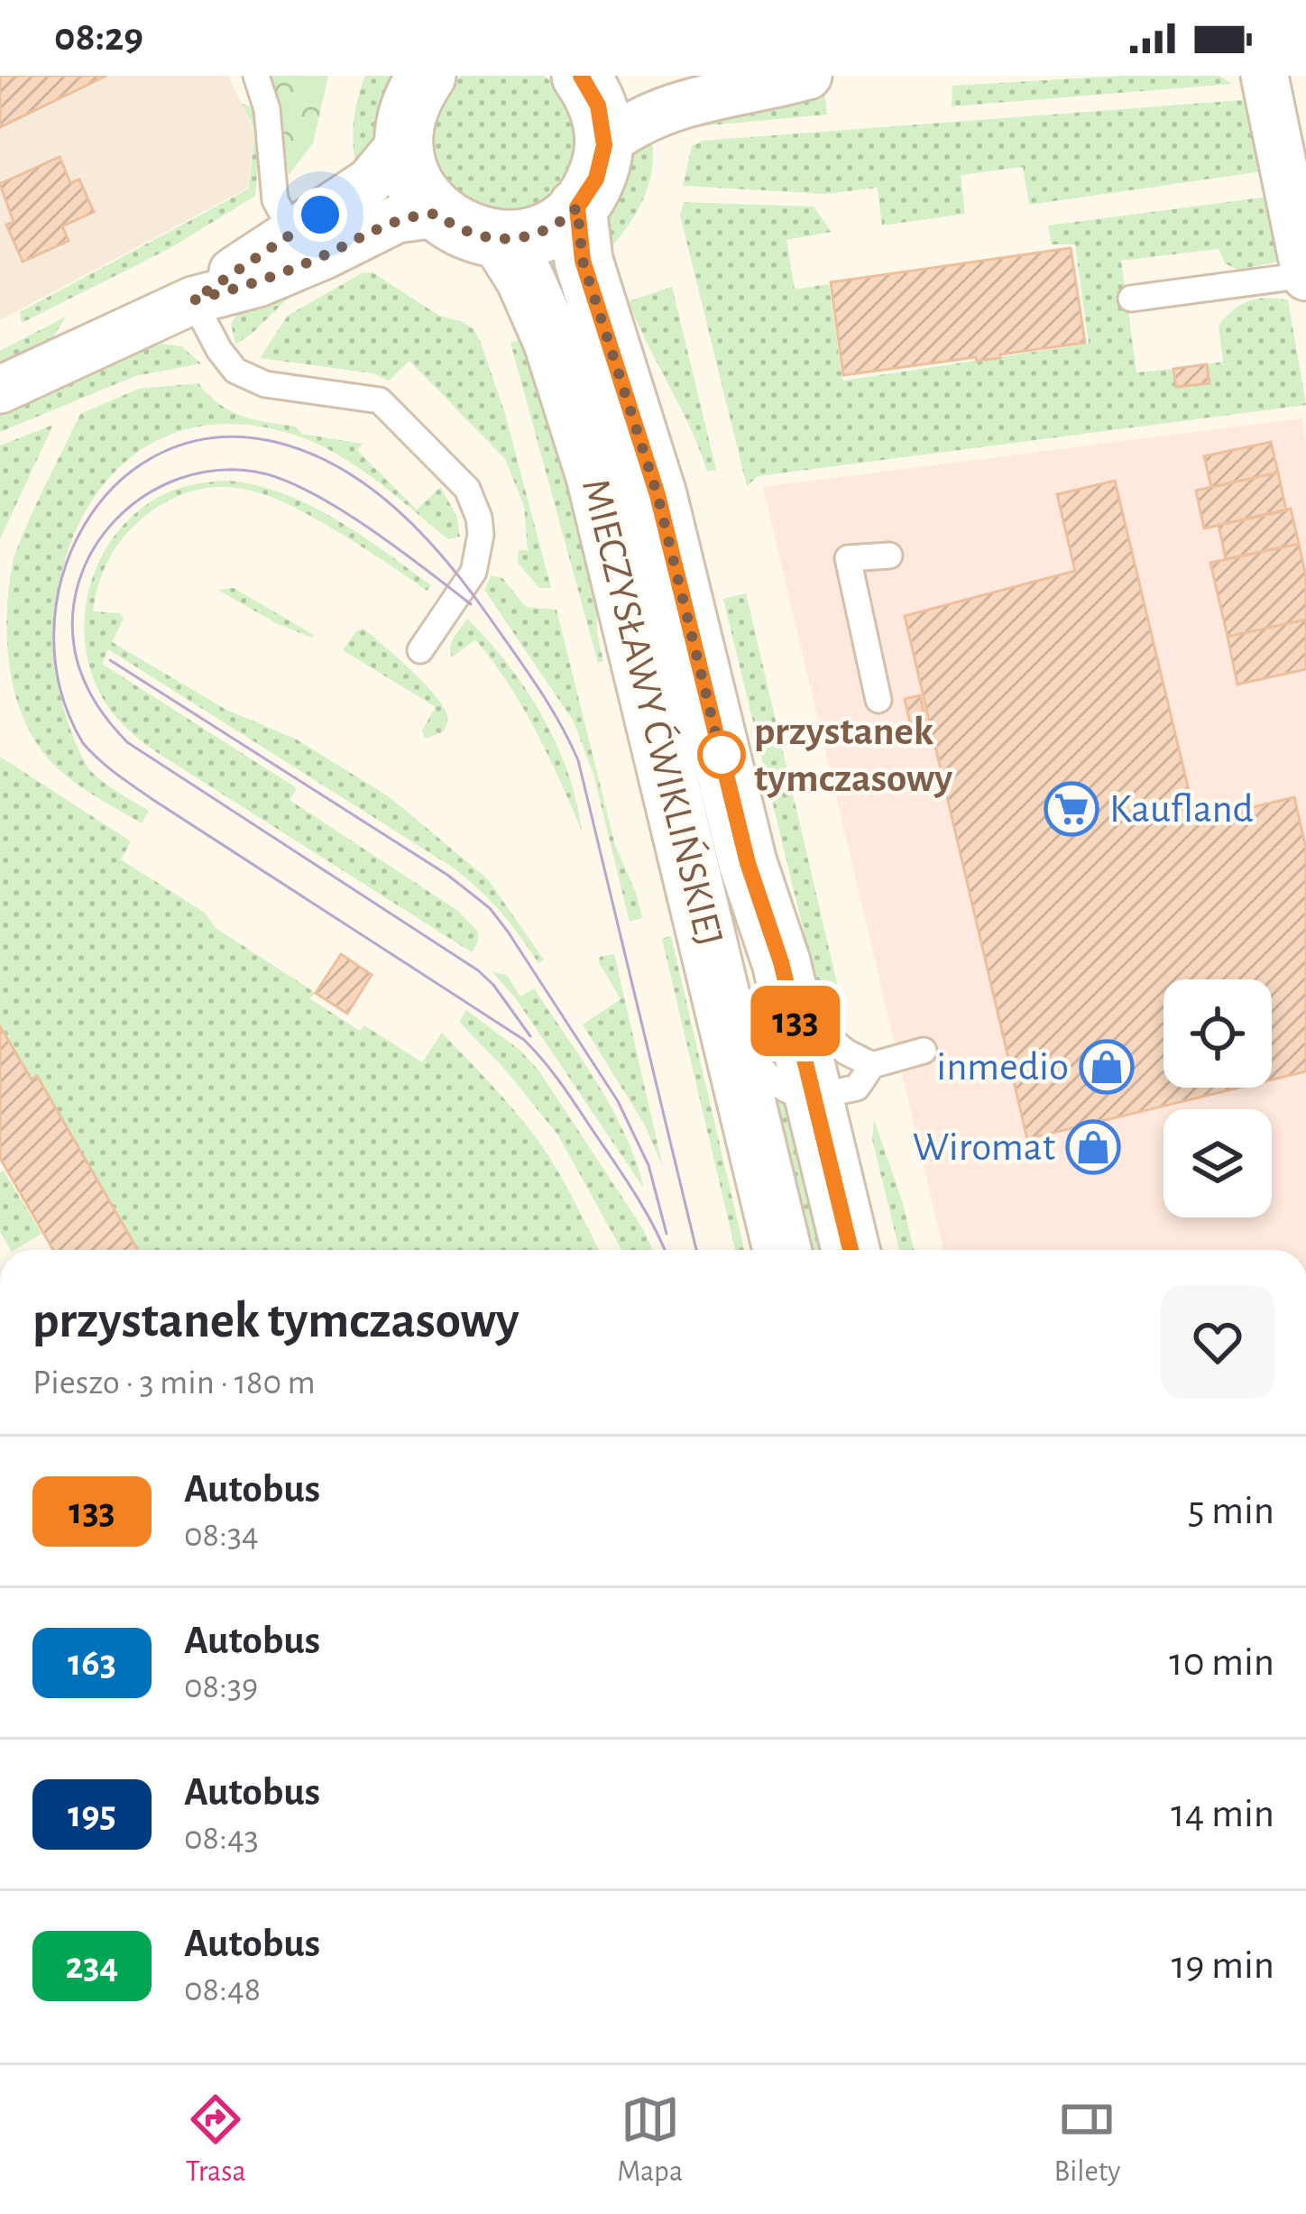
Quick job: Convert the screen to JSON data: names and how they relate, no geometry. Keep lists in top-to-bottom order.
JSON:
{
  "streets": {
    "street": ["MIECZYSŁAWY ĆWIKLIŃSKIEJ"]
  },
  "places": {
    "other": ["przystanek tymczasowy"],
    "supermarket": ["Kaufland"],
    "shop": ["inmedio", "Wiromat"]
  },
  "lines": ["bus line 133"],
  "page": {
    "status": "08:29",
    "on_map": "133",
    "heading": ["przystanek tymczasowy", "Pieszo · 3 min · 180 m"],
    "list": [
      {
        "mark": "133",
        "name": "Autobus",
        "note": "08:34",
        "value": "5 min"
      },
      {
        "mark": "163",
        "name": "Autobus",
        "note": "08:39",
        "value": "10 min"
      },
      {
        "mark": "195",
        "name": "Autobus",
        "note": "08:43",
        "value": "14 min"
      },
      {
        "mark": "234",
        "name": "Autobus",
        "note": "08:48",
        "value": "19 min"
      }
    ],
    "tabs": ["Trasa", "Mapa", "Bilety"]
  }
}
